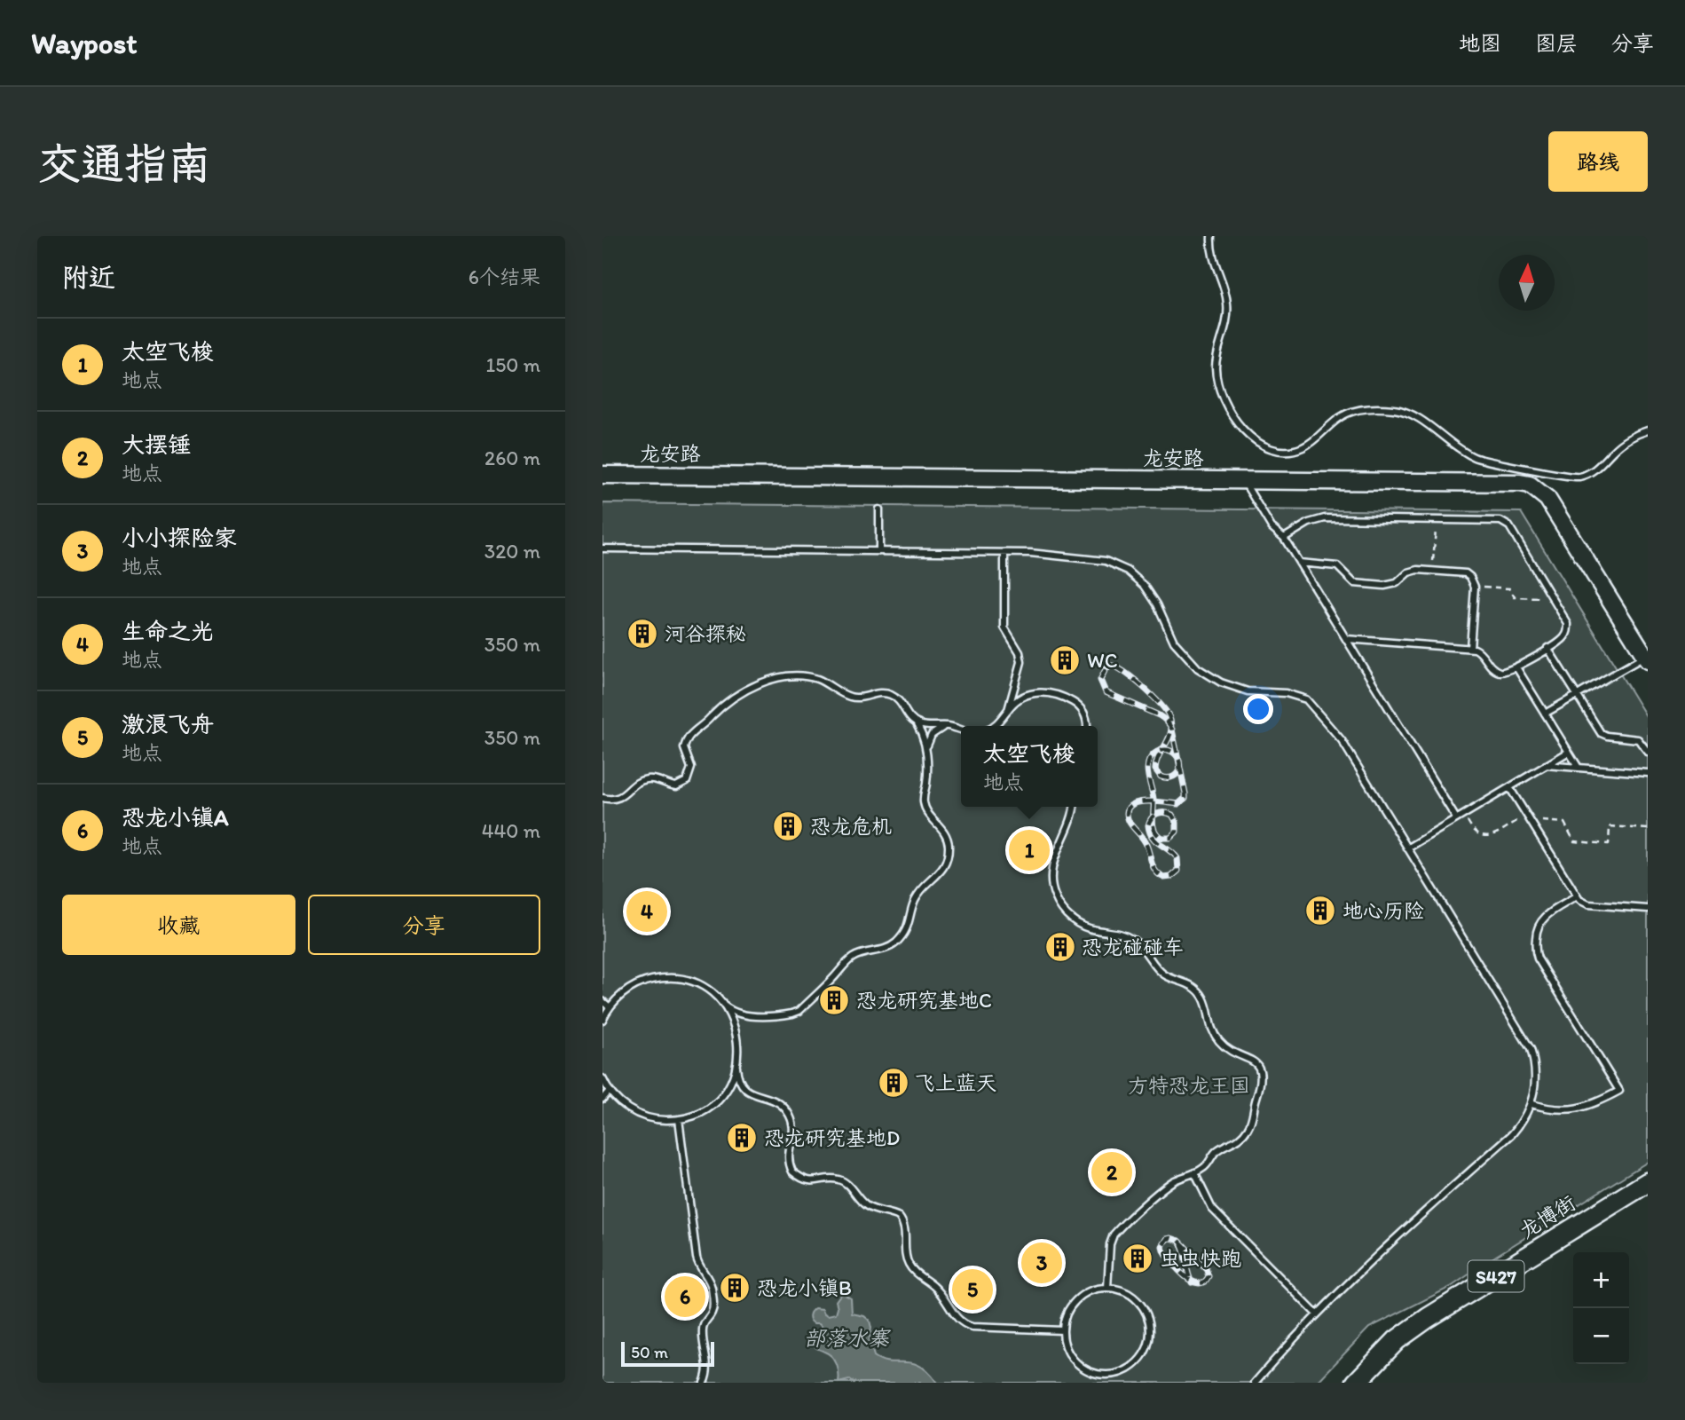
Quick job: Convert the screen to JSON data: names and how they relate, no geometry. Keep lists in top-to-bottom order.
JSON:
{
  "streets": {
    "main road": ["龙安路", "龙博街", "S427"]
  },
  "water": ["部落水寨"],
  "parks": ["方特恐龙王国"],
  "places": {
    "building": [
      "河谷探秘",
      "WC",
      "恐龙危机",
      "地心历险",
      "恐龙碰碰车",
      "恐龙研究基地C",
      "飞上蓝天",
      "恐龙研究基地D",
      "虫虫快跑",
      "恐龙小镇B"
    ]
  },
  "scale_bar": "50 m",
  "north": "top",
  "page": {
    "header": "Waypost",
    "nav": ["地图", "图层", "分享"],
    "buttons": [
      "路线",
      ["收藏", "分享"]
    ],
    "title": "交通指南",
    "heading": ["附近", "6个结果"],
    "list": [
      {
        "mark": "1",
        "name": "太空飞梭",
        "note": "地点",
        "value": "150 m"
      },
      {
        "mark": "2",
        "name": "大摆锤",
        "note": "地点",
        "value": "260 m"
      },
      {
        "mark": "3",
        "name": "小小探险家",
        "note": "地点",
        "value": "320 m"
      },
      {
        "mark": "4",
        "name": "生命之光",
        "note": "地点",
        "value": "350 m"
      },
      {
        "mark": "5",
        "name": "激浪飞舟",
        "note": "地点",
        "value": "350 m"
      },
      {
        "mark": "6",
        "name": "恐龙小镇A",
        "note": "地点",
        "value": "440 m"
      }
    ],
    "popup": ["太空飞梭", "地点"],
    "pins": [
      "1",
      "4",
      "2",
      "3",
      "5",
      "6"
    ],
    "map_buttons": ["+", "−"],
    "scale": "50 m"
  }
}
